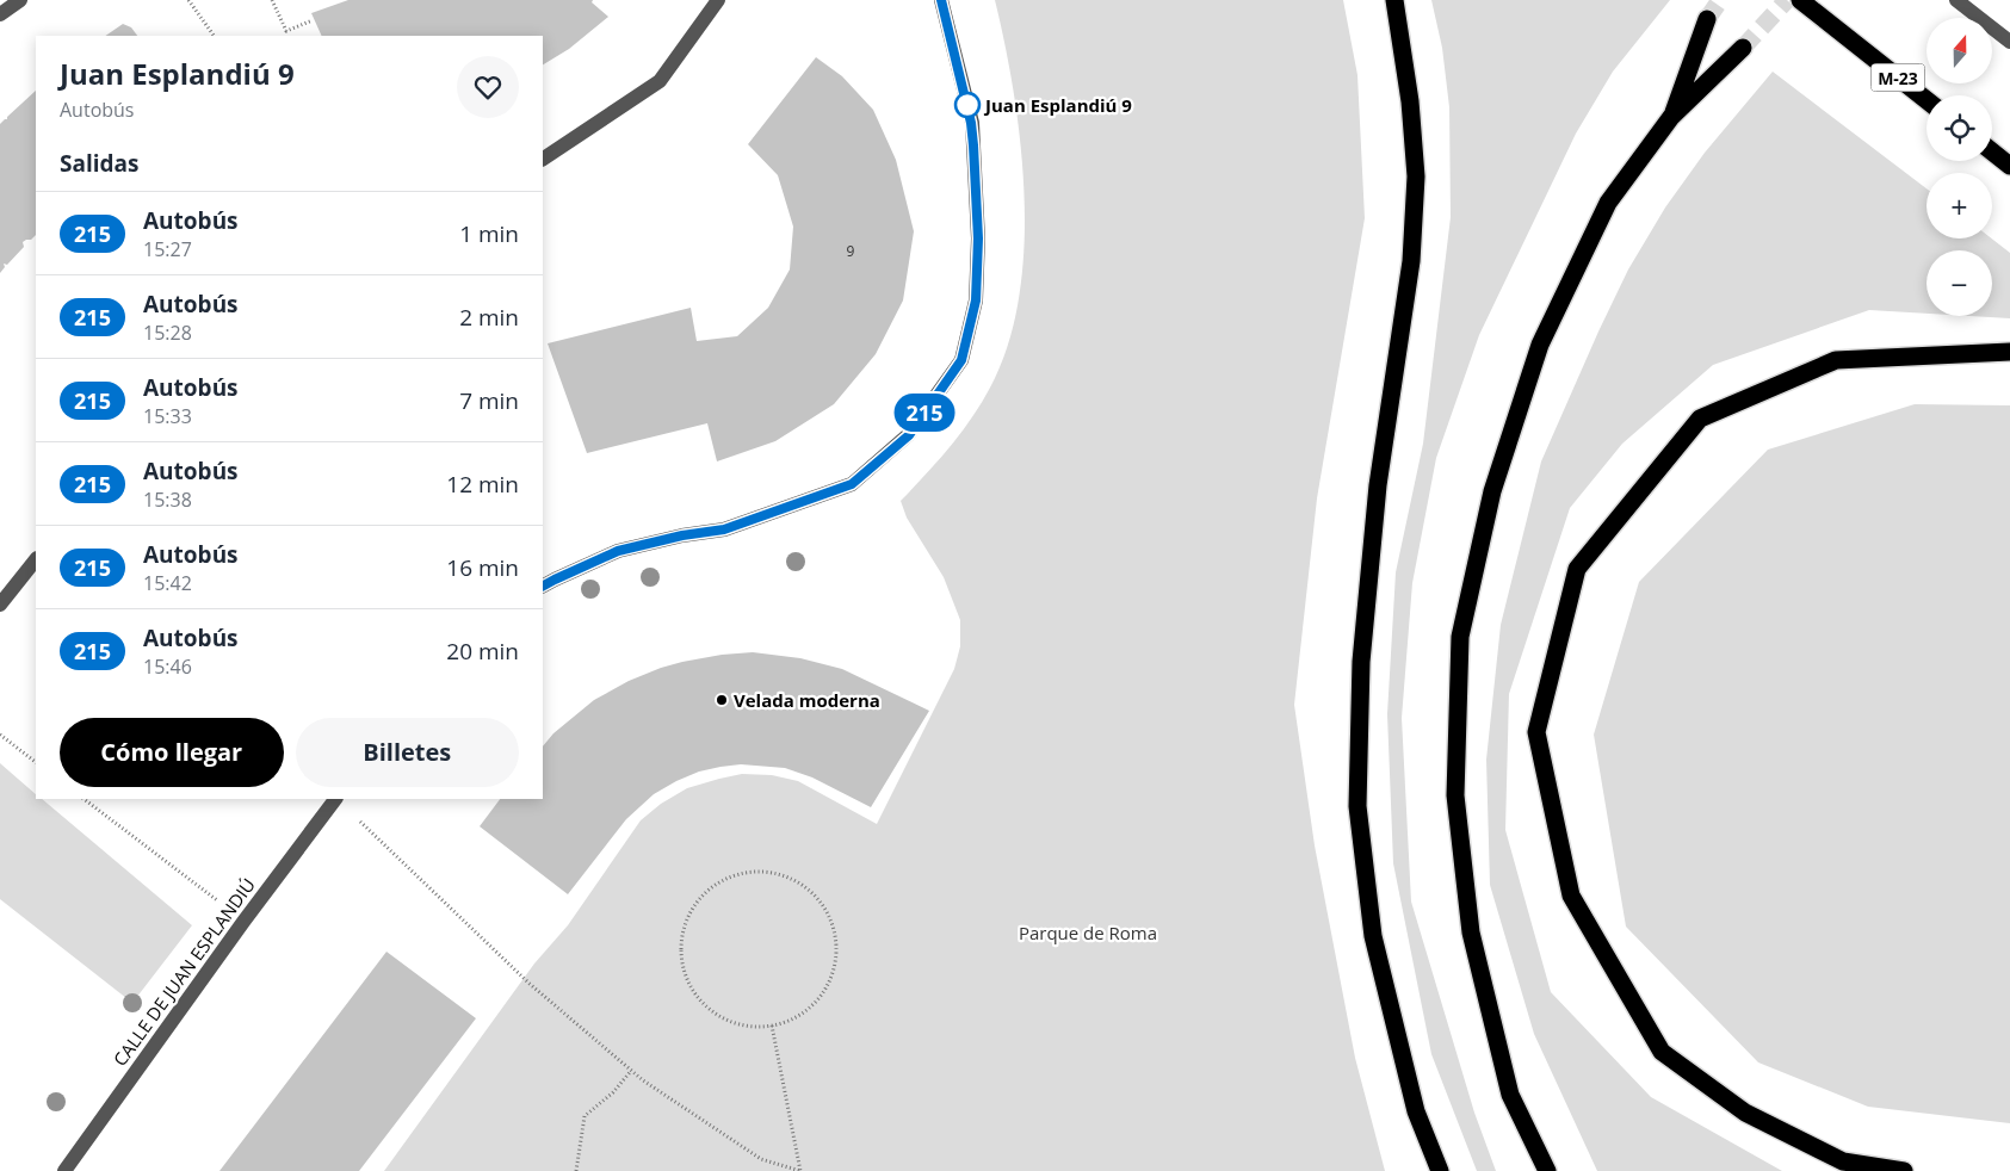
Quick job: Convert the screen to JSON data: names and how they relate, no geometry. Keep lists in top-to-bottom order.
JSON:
{
  "streets": {
    "highway": ["M-23"],
    "street": ["CALLE DE JUAN ESPLANDIÚ"]
  },
  "parks": ["Parque de Roma"],
  "places": ["Juan Esplandiú 9", "Velada moderna"],
  "lines": ["bus line 215"],
  "house_numbers": ["9"],
  "north": "top",
  "page": {
    "on_map": "215",
    "map_buttons": ["+", "−"],
    "heading": [
      ["Juan Esplandiú 9", "Autobús"],
      "Salidas"
    ],
    "list": [
      {
        "mark": "215",
        "name": "Autobús",
        "note": "15:27",
        "value": "1 min"
      },
      {
        "mark": "215",
        "name": "Autobús",
        "note": "15:28",
        "value": "2 min"
      },
      {
        "mark": "215",
        "name": "Autobús",
        "note": "15:33",
        "value": "7 min"
      },
      {
        "mark": "215",
        "name": "Autobús",
        "note": "15:38",
        "value": "12 min"
      },
      {
        "mark": "215",
        "name": "Autobús",
        "note": "15:42",
        "value": "16 min"
      },
      {
        "mark": "215",
        "name": "Autobús",
        "note": "15:46",
        "value": "20 min"
      }
    ],
    "buttons": ["Cómo llegar", "Billetes"]
  }
}
